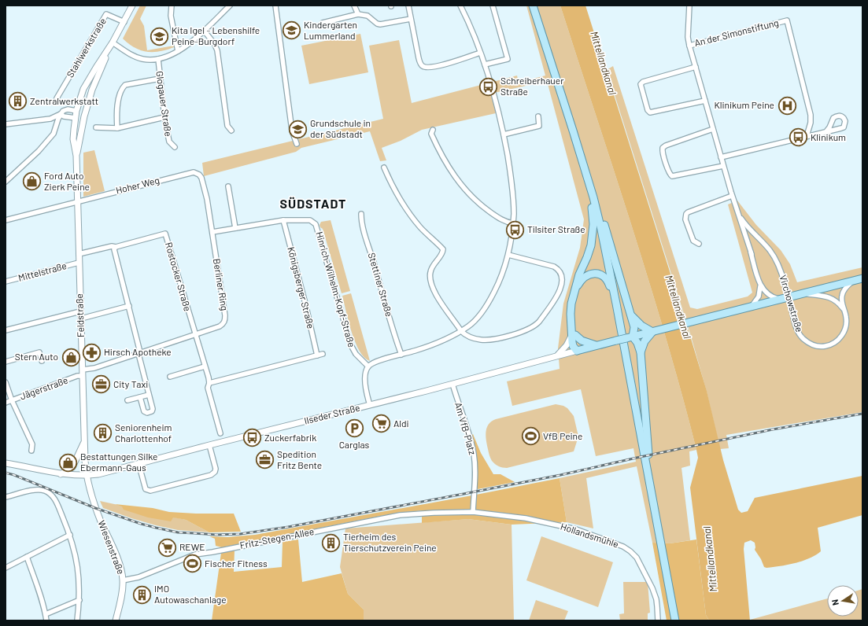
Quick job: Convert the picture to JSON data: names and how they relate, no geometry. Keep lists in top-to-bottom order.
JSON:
{
  "streets": {
    "street": [
      "An der Simonstiftung",
      "Stahlwerkstraße",
      "Glogauer Straße",
      "Hoher Weg",
      "Mittelstraße",
      "Rostocker Straße",
      "Berliner Ring",
      "Stettiner Straße",
      "Königsberger Straße",
      "Hinrich-Wilhelm-Kopf-Straße",
      "Virchowstraße",
      "Feldstraße",
      "Jägerstraße",
      "Ilseder Straße",
      "Am VfB-Platz",
      "Hollandsmühle",
      "Fritz-Stegen-Allee",
      "Wiesenstraße"
    ]
  },
  "crossings": [
    ["An der Simonstiftung", "Virchowstraße"],
    ["Hoher Weg", "Berliner Ring"],
    ["Hoher Weg", "Feldstraße"],
    ["Mittelstraße", "Feldstraße"],
    ["Rostocker Straße", "Berliner Ring"],
    ["Rostocker Straße", "Feldstraße"],
    ["Berliner Ring", "Feldstraße"],
    ["Berliner Ring", "Jägerstraße"],
    ["Königsberger Straße", "Hinrich-Wilhelm-Kopf-Straße"],
    ["Feldstraße", "Jägerstraße"],
    ["Feldstraße", "Ilseder Straße"],
    ["Feldstraße", "Wiesenstraße"],
    ["Ilseder Straße", "Am VfB-Platz"],
    ["Ilseder Straße", "Wiesenstraße"],
    ["Am VfB-Platz", "Hollandsmühle"],
    ["Am VfB-Platz", "Fritz-Stegen-Allee"],
    ["Hollandsmühle", "Fritz-Stegen-Allee"],
    ["Fritz-Stegen-Allee", "Wiesenstraße"]
  ],
  "districts": ["SÜDSTADT"],
  "water": ["Mittellandkanal"],
  "places": {
    "school or university": ["Kindergarten Lummerland", "Kita Igel - Lebenshilfe Peine-Burgdorf", "Grundschule in der Südstadt"],
    "bus stop": [
      "Schreiberhauer Straße",
      "Klinikum",
      "Tilsiter Straße",
      "Zuckerfabrik"
    ],
    "building": [
      "Zentralwerkstatt",
      "Seniorenheim Charlottenhof",
      "Tierheim des Tierschutzverein Peine",
      "IMO Autowaschanlage"
    ],
    "hospital": ["Klinikum Peine"],
    "shop": ["Ford Auto Zierk Peine", "Stern Auto", "Bestattungen Silke Ebermann-Gaus"],
    "pharmacy": ["Hirsch Apotheke"],
    "office": ["City Taxi", "Spedition Fritz Bente"],
    "supermarket": ["Aldi", "REWE"],
    "parking": ["Carglas"],
    "sports": ["VfB Peine", "Fischer Fitness"]
  },
  "north": "left"
}
